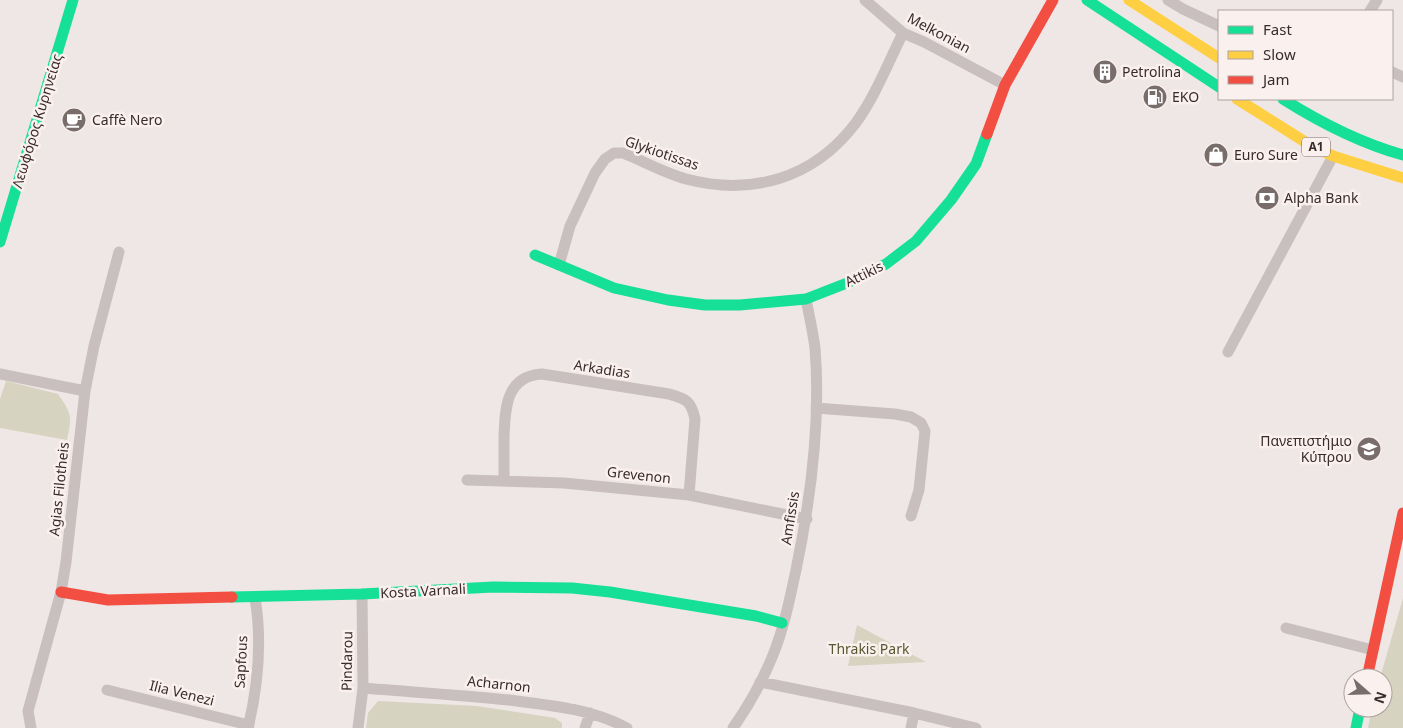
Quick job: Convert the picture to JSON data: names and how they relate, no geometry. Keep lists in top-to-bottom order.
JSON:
{
  "streets": {
    "street": [
      "Melkonian",
      "Λεωφόρος Κυρηνείας",
      "A1",
      "Glykiotissas",
      "Attikis",
      "Arkadias",
      "Grevenon",
      "Agias Filotheis",
      "Amfissis",
      "Kosta Varnali",
      "Pindarou",
      "Sapfous",
      "Acharnon",
      "Ilia Venezi"
    ]
  },
  "crossings": [
    ["Melkonian", "Glykiotissas"],
    ["Melkonian", "Attikis"],
    ["Glykiotissas", "Attikis"],
    ["Attikis", "Amfissis"],
    ["Arkadias", "Grevenon"],
    ["Grevenon", "Amfissis"],
    ["Agias Filotheis", "Kosta Varnali"],
    ["Amfissis", "Kosta Varnali"],
    ["Kosta Varnali", "Pindarou"],
    ["Kosta Varnali", "Sapfous"],
    ["Pindarou", "Acharnon"],
    ["Sapfous", "Ilia Venezi"]
  ],
  "parks": ["Thrakis Park"],
  "places": {
    "building": ["Petrolina"],
    "fuel station": ["EKO"],
    "cafe": ["Caffè Nero"],
    "shop": ["Euro Sure"],
    "bank": ["Alpha Bank"],
    "school or university": ["Πανεπιστήμιο Κύπρου"]
  },
  "legend": ["Fast", "Slow", "Jam"],
  "north": "right"
}
